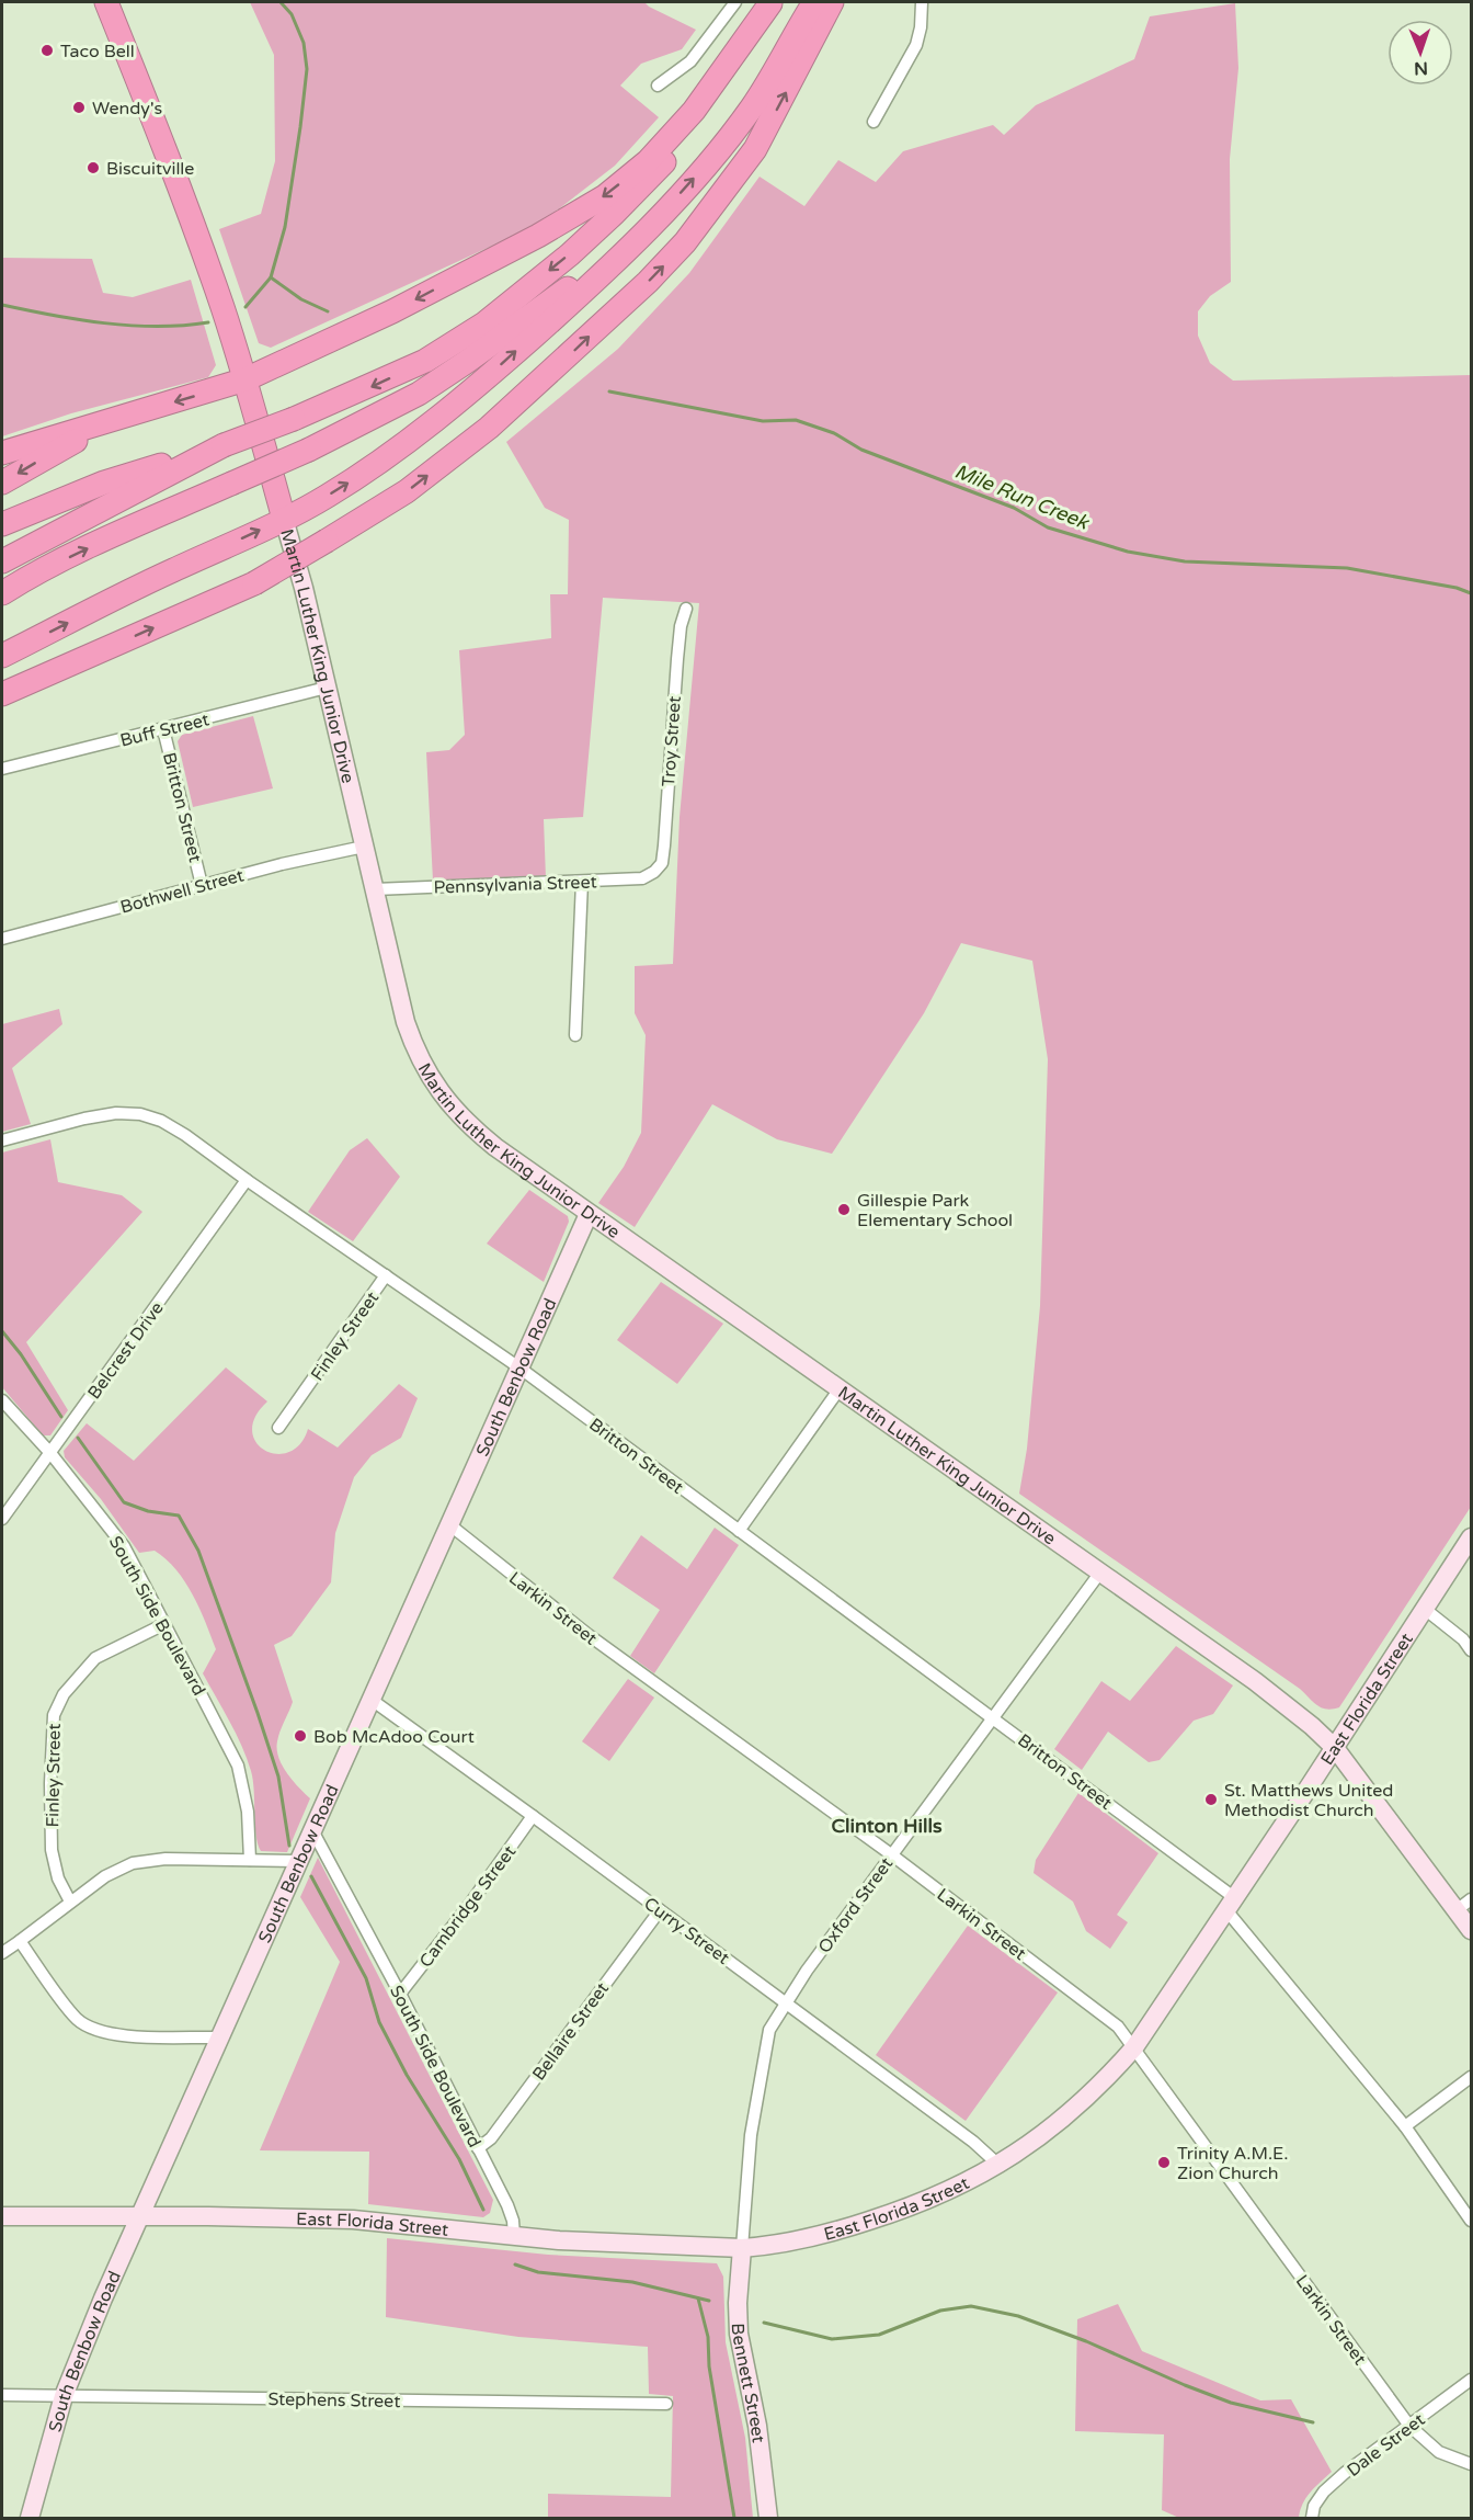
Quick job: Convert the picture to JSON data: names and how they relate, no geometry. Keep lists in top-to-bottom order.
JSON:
{
  "streets": {
    "highway": ["Martin Luther King Junior Drive"],
    "main road": ["South Benbow Road", "East Florida Street", "Bennett Street"],
    "street": [
      "Buff Street",
      "Troy Street",
      "Britton Street",
      "Pennsylvania Street",
      "Bothwell Street",
      "Finley Street",
      "Belcrest Drive",
      "Larkin Street",
      "South Side Boulevard",
      "Oxford Street",
      "Cambridge Street",
      "Curry Street",
      "Bellaire Street",
      "Stephens Street",
      "Dale Street"
    ]
  },
  "crossings": [
    ["Martin Luther King Junior Drive", "Buff Street"],
    ["Martin Luther King Junior Drive", "Pennsylvania Street"],
    ["Martin Luther King Junior Drive", "Bothwell Street"],
    ["Martin Luther King Junior Drive", "South Benbow Road"],
    ["Martin Luther King Junior Drive", "East Florida Street"],
    ["Martin Luther King Junior Drive", "Oxford Street"],
    ["Buff Street", "Britton Street"],
    ["Troy Street", "Pennsylvania Street"],
    ["Britton Street", "Bothwell Street"],
    ["Britton Street", "Finley Street"],
    ["Britton Street", "Belcrest Drive"],
    ["Britton Street", "South Benbow Road"],
    ["Britton Street", "East Florida Street"],
    ["Britton Street", "Oxford Street"],
    ["Finley Street", "South Side Boulevard"],
    ["Belcrest Drive", "South Side Boulevard"],
    ["South Benbow Road", "Larkin Street"],
    ["South Benbow Road", "South Side Boulevard"],
    ["South Benbow Road", "East Florida Street"],
    ["South Benbow Road", "Curry Street"],
    ["South Benbow Road", "Stephens Street"],
    ["Larkin Street", "East Florida Street"],
    ["Larkin Street", "Oxford Street"],
    ["Larkin Street", "Dale Street"],
    ["South Side Boulevard", "East Florida Street"],
    ["South Side Boulevard", "Cambridge Street"],
    ["South Side Boulevard", "Bellaire Street"],
    ["East Florida Street", "Oxford Street"],
    ["East Florida Street", "Curry Street"],
    ["East Florida Street", "Bennett Street"],
    ["Oxford Street", "Curry Street"],
    ["Oxford Street", "Bennett Street"],
    ["Cambridge Street", "Curry Street"],
    ["Curry Street", "Bellaire Street"]
  ],
  "districts": ["Clinton Hills"],
  "water": ["Mile Run Creek"],
  "places": [
    "Taco Bell",
    "Wendy's",
    "Biscuitville",
    "Gillespie Park Elementary School",
    "Bob McAdoo Court",
    "St. Matthews United Methodist Church",
    "Trinity A.M.E. Zion Church"
  ],
  "north": "bottom"
}
